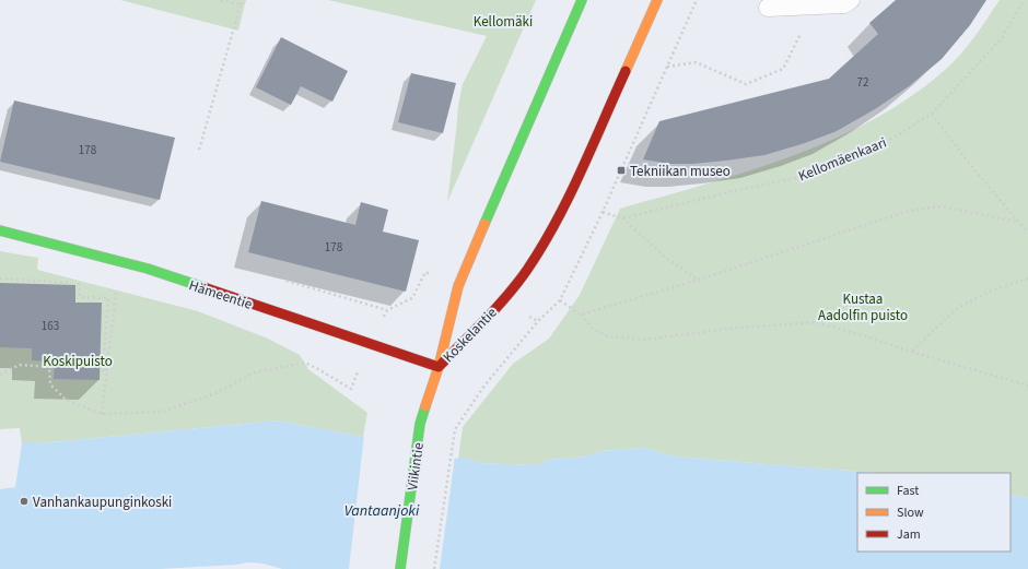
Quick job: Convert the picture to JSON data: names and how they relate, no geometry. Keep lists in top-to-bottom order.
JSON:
{
  "streets": {
    "main road": ["Hämeentie", "Koskelantie", "Viikintie"],
    "path": ["Kellomäenkaari"]
  },
  "crossings": [
    ["Hämeentie", "Koskelantie"],
    ["Hämeentie", "Viikintie"],
    ["Koskelantie", "Viikintie"]
  ],
  "water": ["Vantaanjoki"],
  "parks": ["Kellomäki", "Kustaa Aadolfin puisto", "Koskipuisto"],
  "places": {
    "transit": ["Tekniikan museo"],
    "other": ["Vanhankaupunginkoski"]
  },
  "house_numbers": [
    "72",
    "178",
    "178",
    "163"
  ],
  "legend": ["Fast", "Slow", "Jam"]
}
